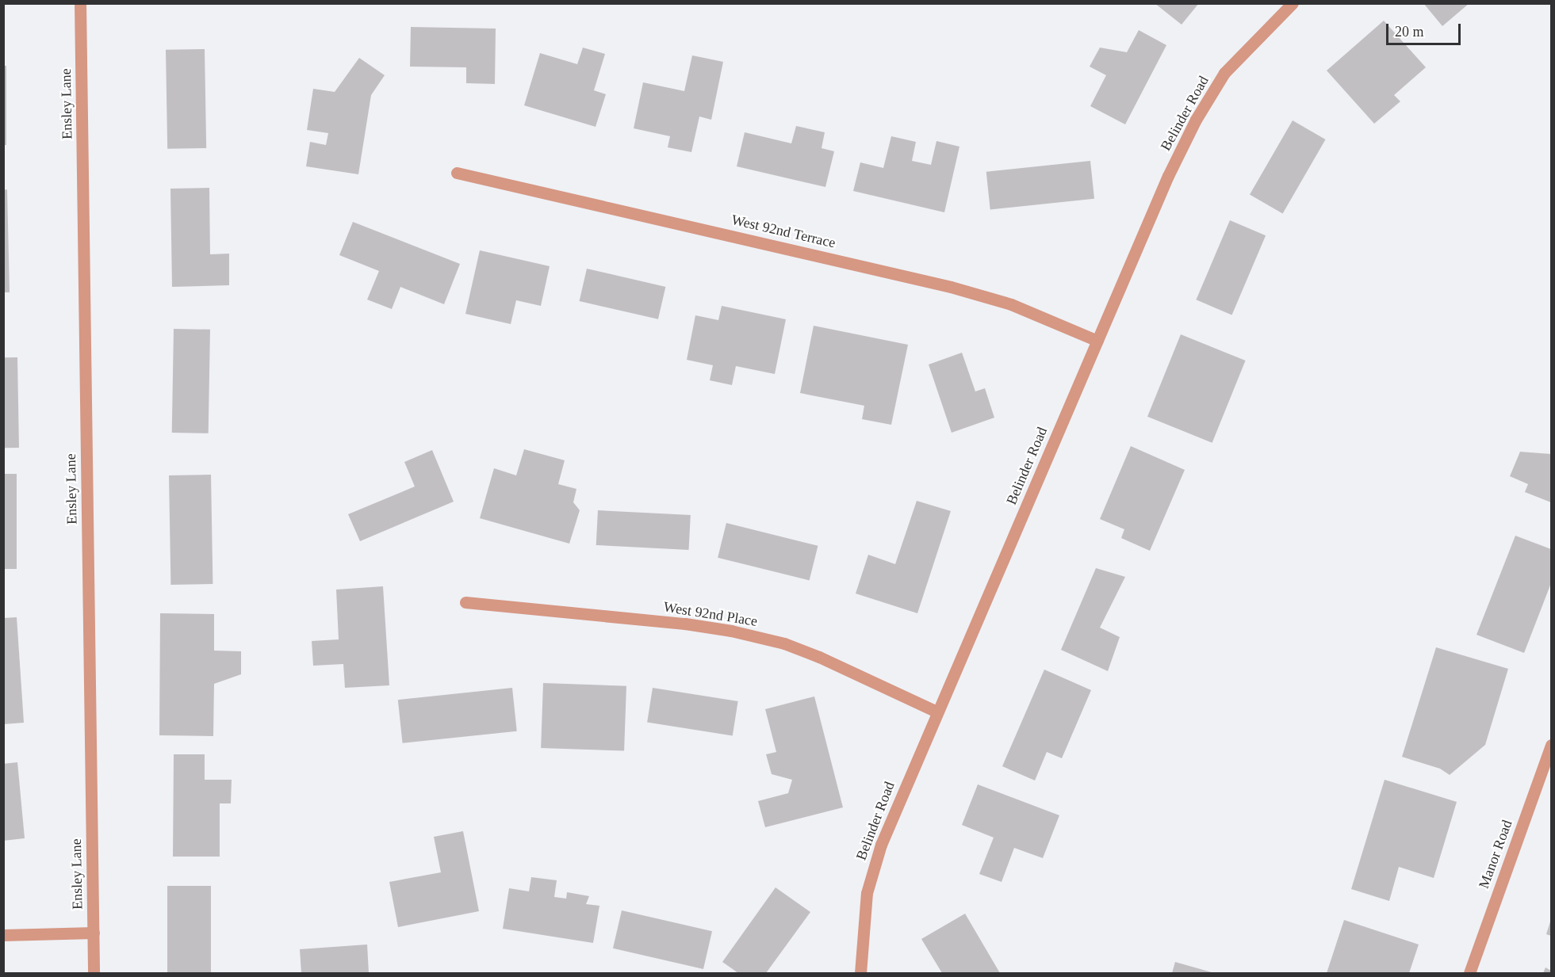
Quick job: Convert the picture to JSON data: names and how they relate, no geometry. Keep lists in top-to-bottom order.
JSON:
{
  "streets": {
    "street": [
      "Ensley Lane",
      "Belinder Road",
      "West 92nd Terrace",
      "West 92nd Place",
      "Manor Road"
    ]
  },
  "crossings": [
    ["Belinder Road", "West 92nd Terrace"],
    ["Belinder Road", "West 92nd Place"]
  ],
  "scale_bar": "20 m"
}
